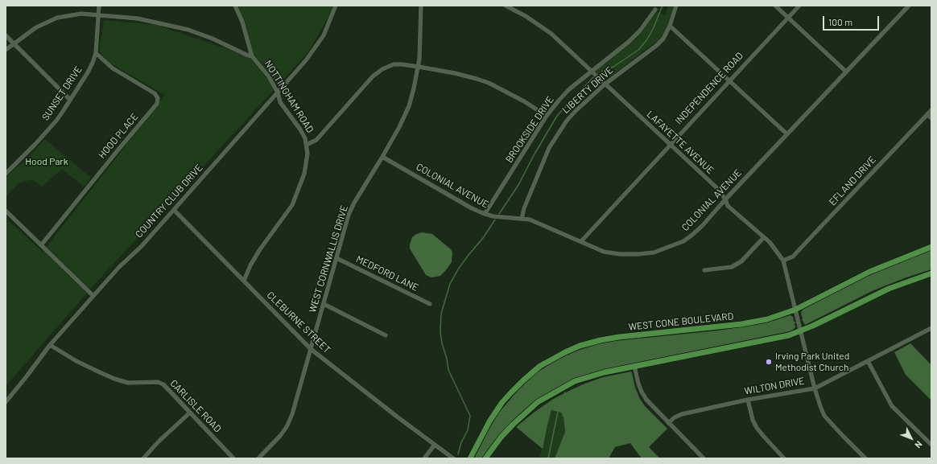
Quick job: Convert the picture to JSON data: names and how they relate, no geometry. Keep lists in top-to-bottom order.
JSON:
{
  "streets": {
    "main road": ["WEST CONE BOULEVARD"],
    "street": [
      "INDEPENDENCE ROAD",
      "LIBERTY DRIVE",
      "SUNSET DRIVE",
      "NOTTINGHAM ROAD",
      "BROOKSIDE DRIVE",
      "HOOD PLACE",
      "LAFAYETTE AVENUE",
      "EFLAND DRIVE",
      "COLONIAL AVENUE",
      "COUNTRY CLUB DRIVE",
      "WEST CORNWALLIS DRIVE",
      "MEDFORD LANE",
      "CLEBURNE STREET",
      "WILTON DRIVE",
      "CARLISLE ROAD"
    ]
  },
  "crossings": [
    ["INDEPENDENCE ROAD", "LAFAYETTE AVENUE"],
    ["INDEPENDENCE ROAD", "COLONIAL AVENUE"],
    ["LIBERTY DRIVE", "LAFAYETTE AVENUE"],
    ["LIBERTY DRIVE", "COLONIAL AVENUE"],
    ["SUNSET DRIVE", "HOOD PLACE"],
    ["NOTTINGHAM ROAD", "COUNTRY CLUB DRIVE"],
    ["NOTTINGHAM ROAD", "CLEBURNE STREET"],
    ["BROOKSIDE DRIVE", "LAFAYETTE AVENUE"],
    ["BROOKSIDE DRIVE", "COLONIAL AVENUE"],
    ["LAFAYETTE AVENUE", "EFLAND DRIVE"],
    ["LAFAYETTE AVENUE", "COLONIAL AVENUE"],
    ["LAFAYETTE AVENUE", "WEST CONE BOULEVARD"],
    ["LAFAYETTE AVENUE", "WILTON DRIVE"],
    ["COLONIAL AVENUE", "WEST CORNWALLIS DRIVE"],
    ["COUNTRY CLUB DRIVE", "CLEBURNE STREET"],
    ["COUNTRY CLUB DRIVE", "CARLISLE ROAD"],
    ["WEST CORNWALLIS DRIVE", "MEDFORD LANE"],
    ["WEST CORNWALLIS DRIVE", "CLEBURNE STREET"]
  ],
  "parks": ["Hood Park"],
  "places": ["Irving Park United Methodist Church"],
  "scale_bar": "100 m",
  "north": "bottom right"
}
